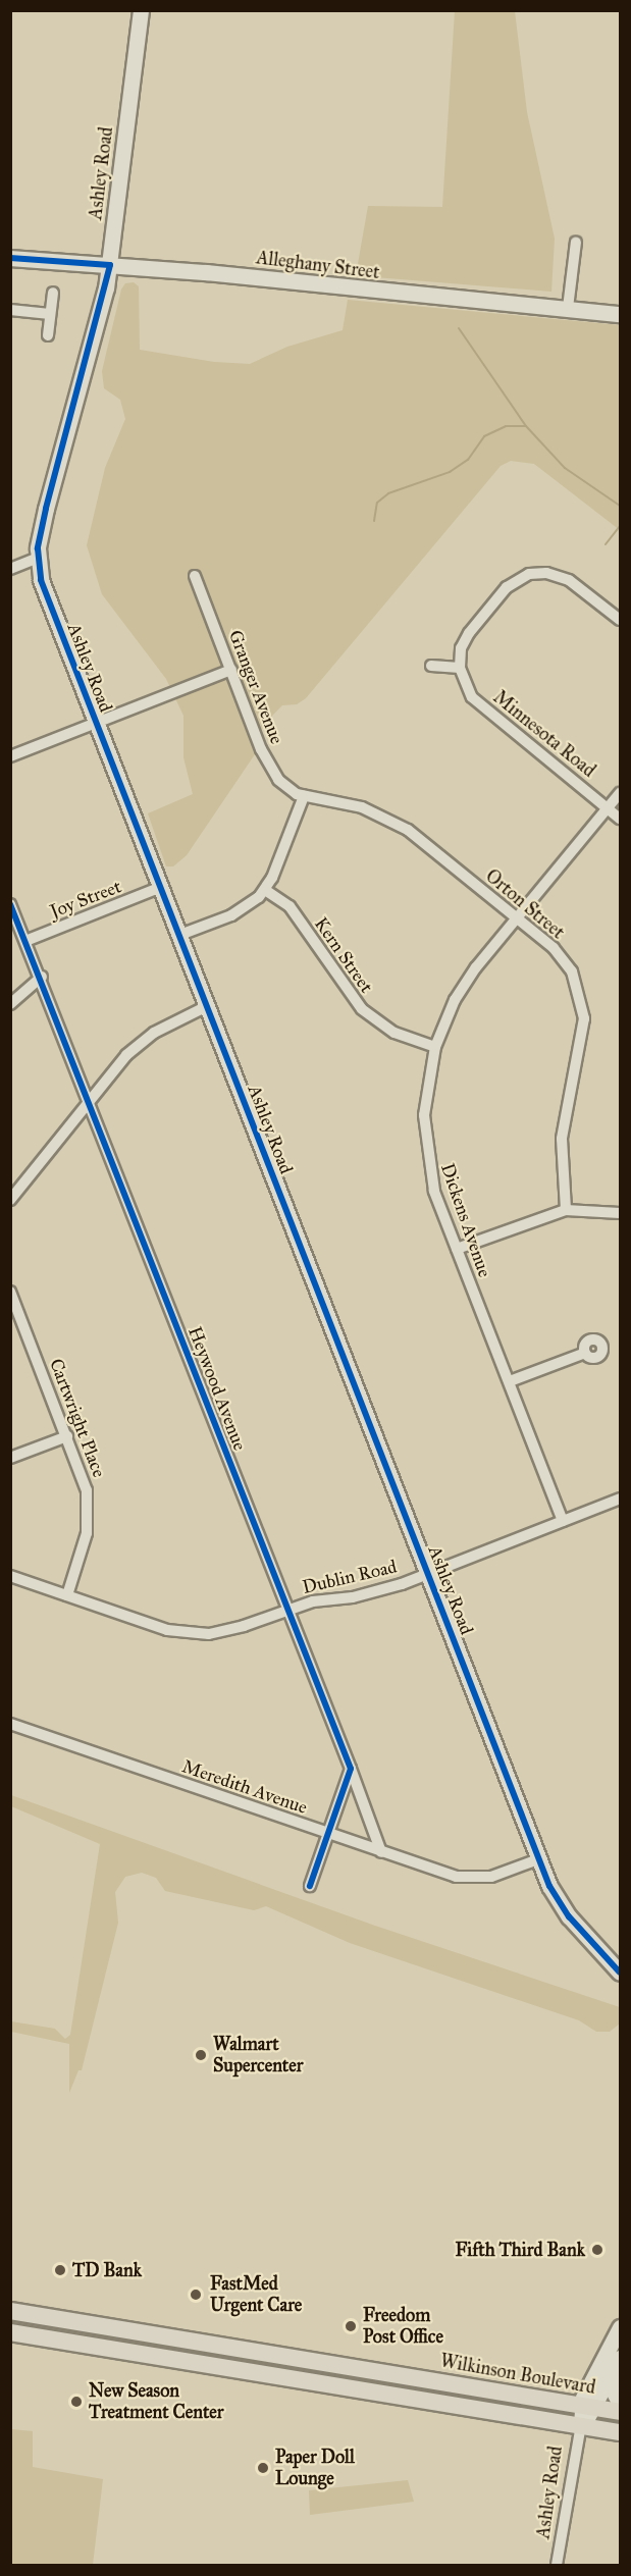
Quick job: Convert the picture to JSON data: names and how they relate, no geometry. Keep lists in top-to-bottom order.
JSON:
{
  "streets": {
    "main road": ["Wilkinson Boulevard"],
    "street": [
      "Ashley Road",
      "Alleghany Street",
      "Granger Avenue",
      "Minnesota Road",
      "Joy Street",
      "Orton Street",
      "Kern Street",
      "Dickens Avenue",
      "Heywood Avenue",
      "Cartwright Place",
      "Dublin Road",
      "Meredith Avenue"
    ]
  },
  "crossings": [
    ["Ashley Road", "Alleghany Street"],
    ["Ashley Road", "Joy Street"],
    ["Ashley Road", "Dublin Road"],
    ["Ashley Road", "Meredith Avenue"],
    ["Ashley Road", "Wilkinson Boulevard"],
    ["Granger Avenue", "Orton Street"],
    ["Minnesota Road", "Dickens Avenue"],
    ["Joy Street", "Heywood Avenue"],
    ["Orton Street", "Dickens Avenue"],
    ["Kern Street", "Dickens Avenue"],
    ["Dickens Avenue", "Dublin Road"],
    ["Heywood Avenue", "Dublin Road"],
    ["Heywood Avenue", "Meredith Avenue"],
    ["Cartwright Place", "Dublin Road"]
  ],
  "places": [
    "Walmart Supercenter",
    "Fifth Third Bank",
    "TD Bank",
    "FastMed Urgent Care",
    "Freedom Post Office",
    "New Season Treatment Center",
    "Paper Doll Lounge"
  ]
}
